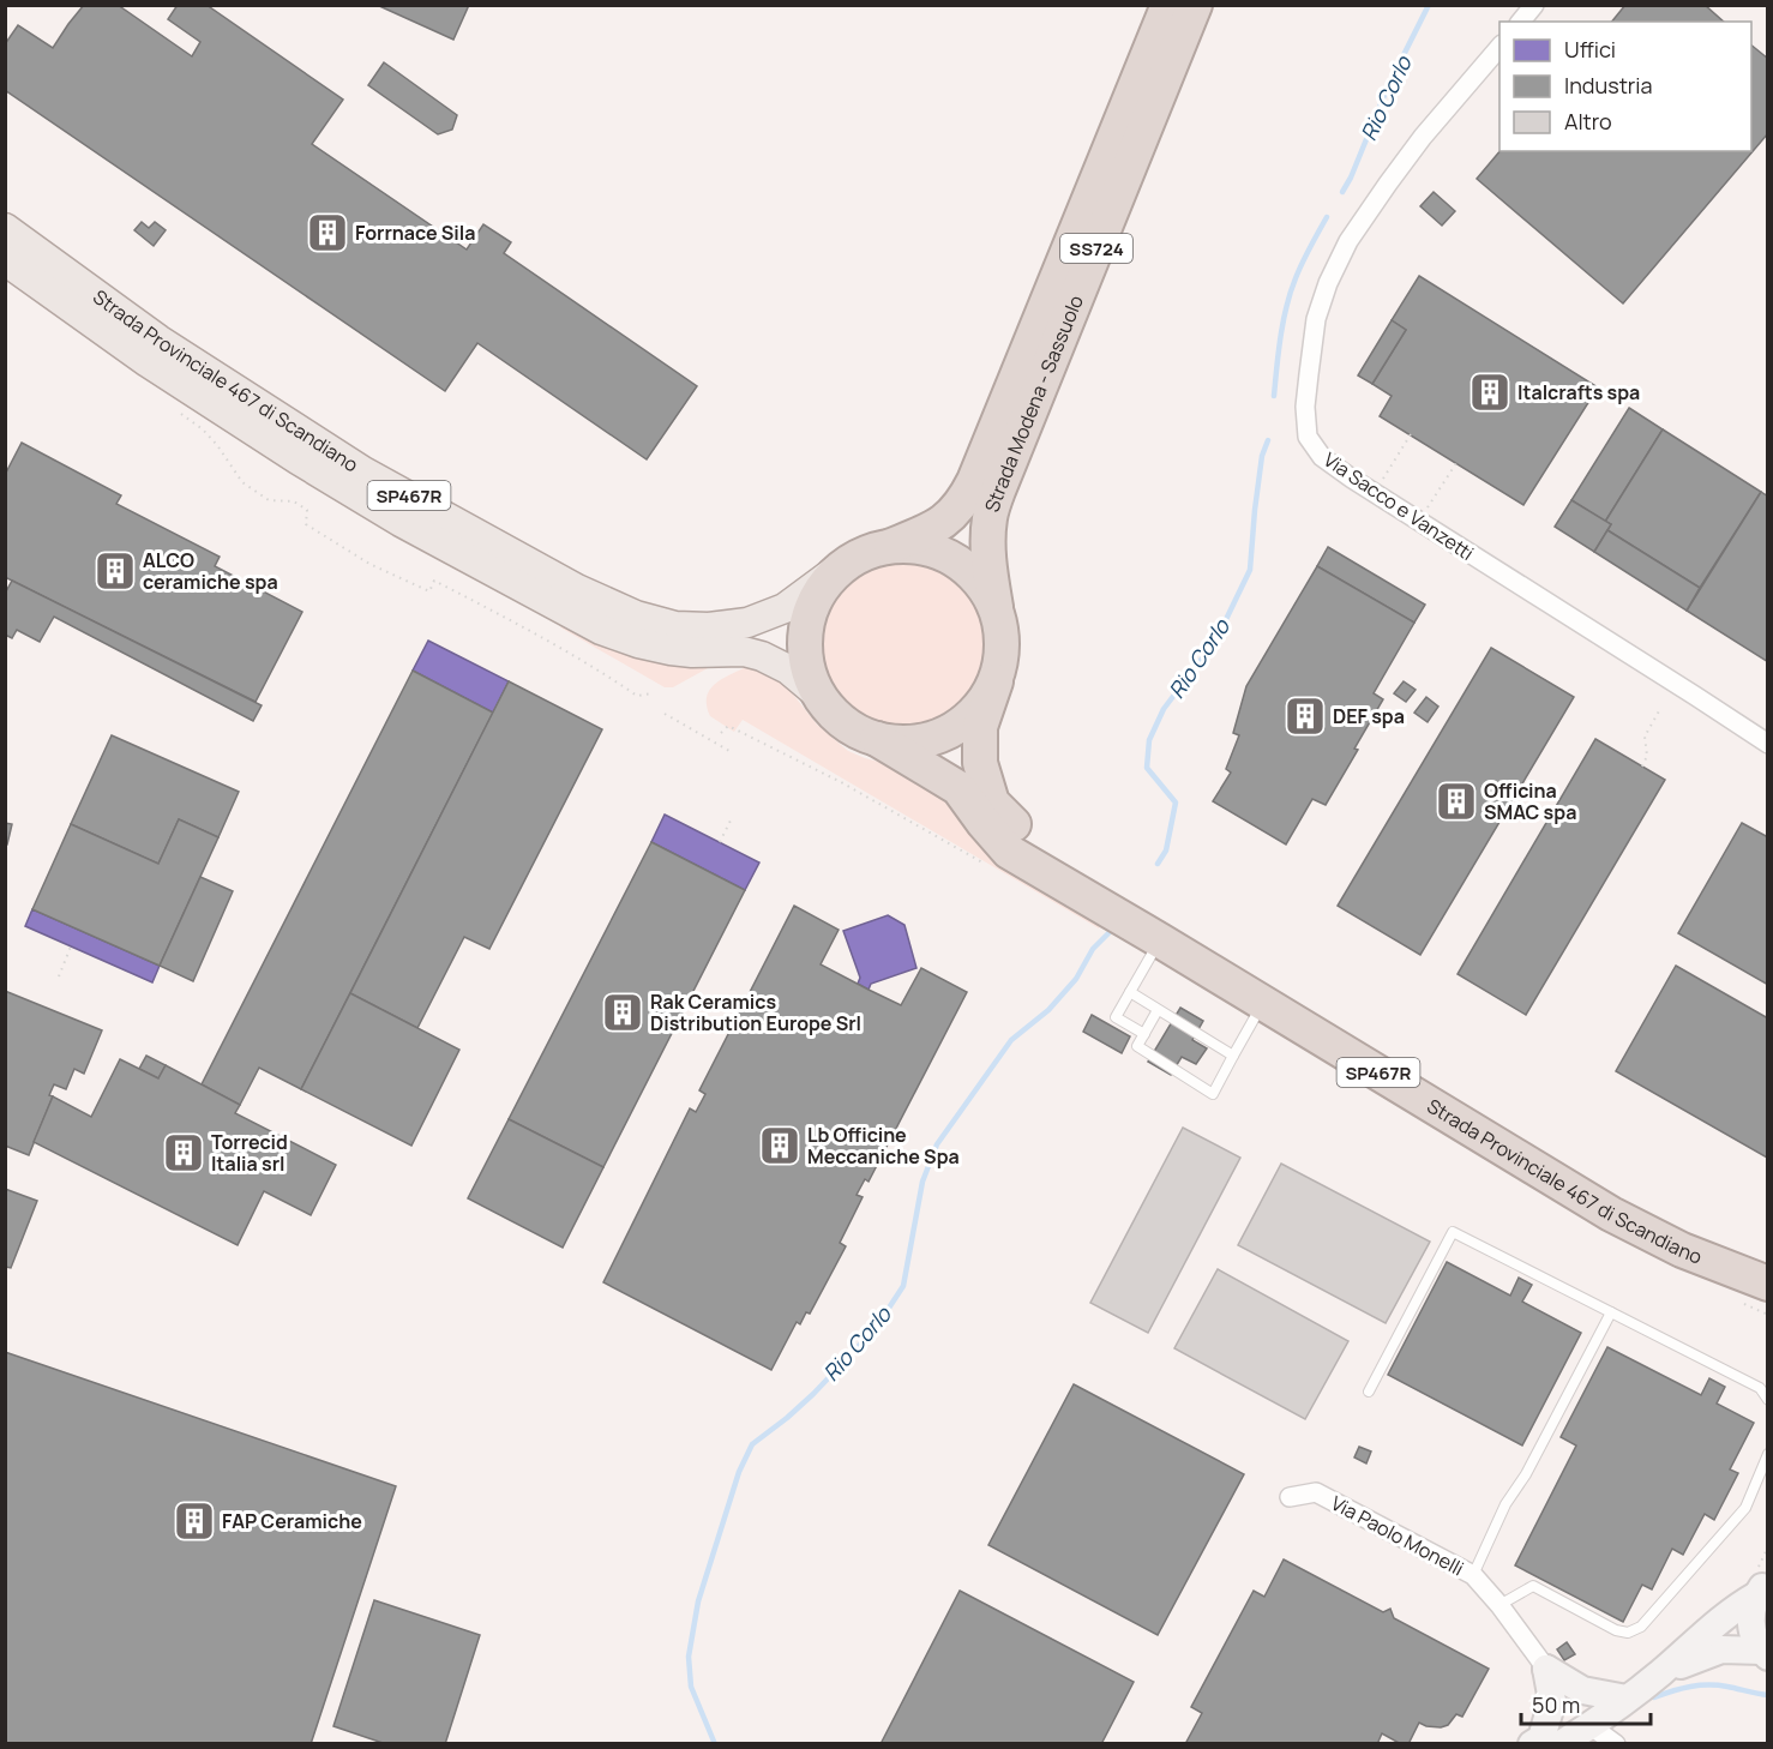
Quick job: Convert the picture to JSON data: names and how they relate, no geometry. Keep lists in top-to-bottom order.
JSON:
{
  "streets": {
    "highway": [
      "SS724",
      "Strada Provinciale 467 di Scandiano",
      "Strada Modena - Sassuolo",
      "SP467R"
    ],
    "street": ["Via Sacco e Vanzetti", "Via Paolo Monelli"]
  },
  "crossings": [
    ["Strada Provinciale 467 di Scandiano", "Strada Modena - Sassuolo"],
    ["Strada Provinciale 467 di Scandiano", "SP467R"],
    ["Strada Modena - Sassuolo", "SP467R"]
  ],
  "water": ["Rio Corlo"],
  "places": {
    "building": [
      "Forrnace Sila",
      "Italcrafts spa",
      "ALCO ceramiche spa",
      "DEF spa",
      "Officina SMAC spa",
      "Rak Ceramics Distribution Europe Srl",
      "Lb Officine Meccaniche Spa",
      "Torrecid Italia srl",
      "FAP Ceramiche"
    ]
  },
  "legend": ["Uffici", "Industria", "Altro"],
  "scale_bar": "50 m"
}
